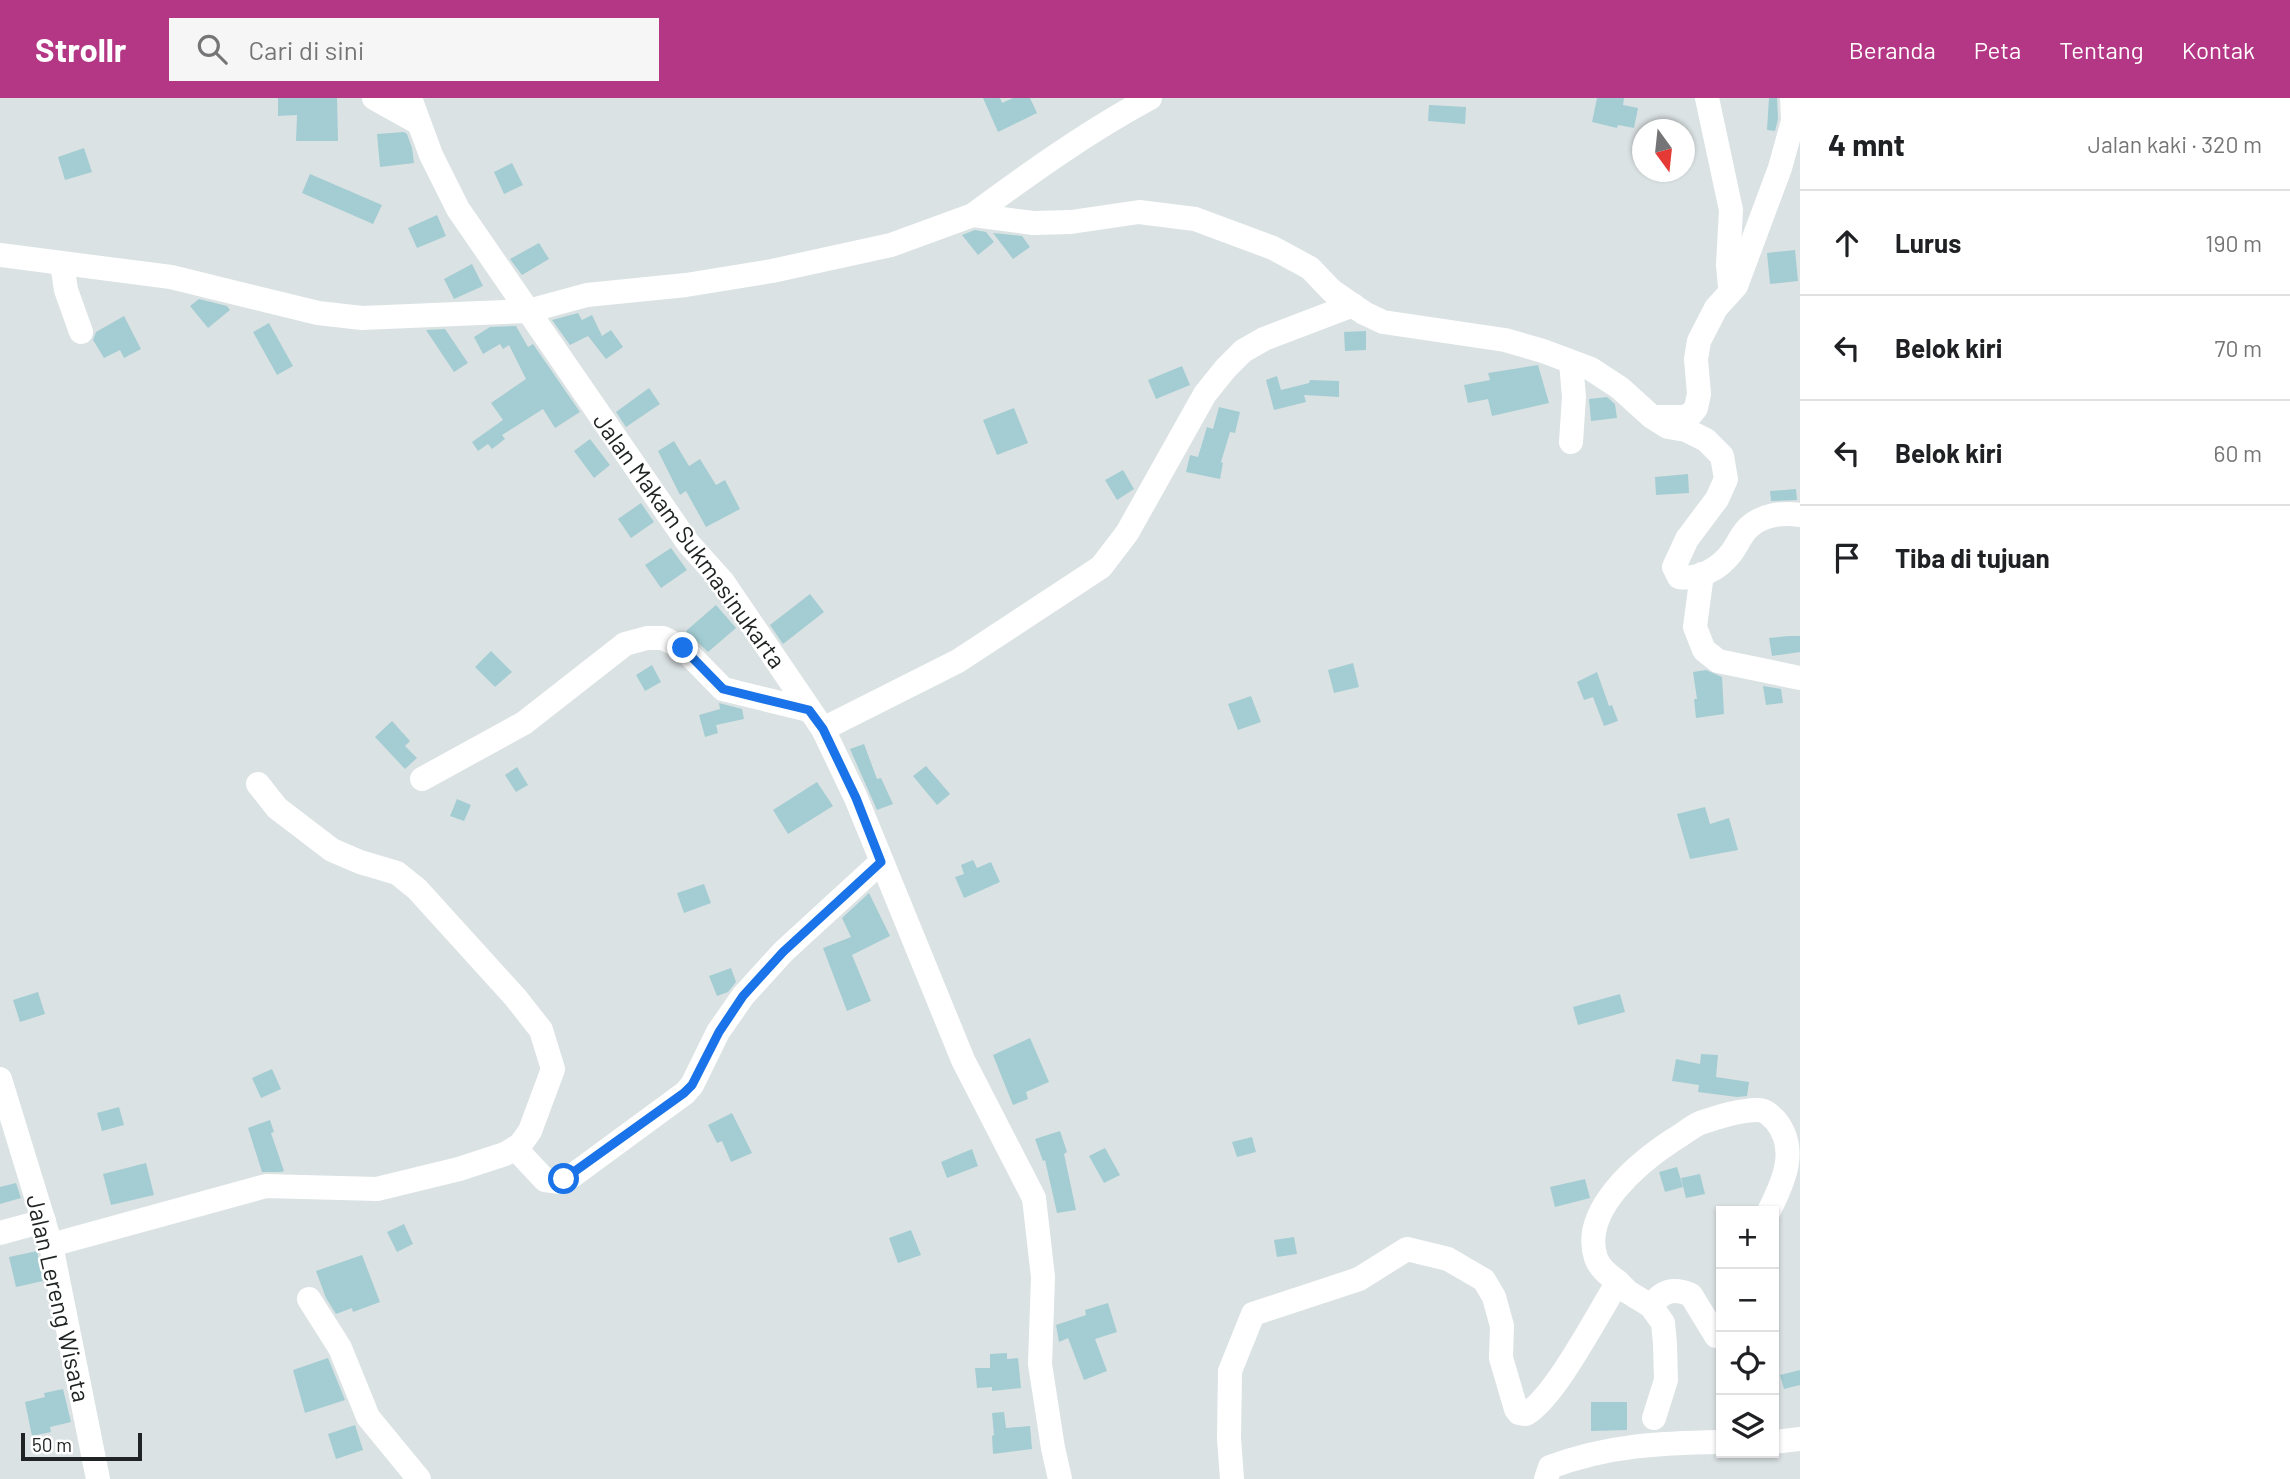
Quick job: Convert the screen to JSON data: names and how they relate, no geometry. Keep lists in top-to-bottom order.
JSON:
{
  "streets": {
    "street": ["Jalan Makam Sukmasinukarta", "Jalan Lereng Wisata"]
  },
  "scale_bar": "50 m",
  "north": "bottom",
  "page": {
    "header": "Strollr",
    "search": "Cari di sini",
    "nav": [
      "Beranda",
      "Peta",
      "Tentang",
      "Kontak"
    ],
    "heading": ["4 mnt", "Jalan kaki · 320 m"],
    "list": [
      ["Lurus", "190 m"],
      ["Belok kiri", "70 m"],
      ["Belok kiri", "60 m"],
      "Tiba di tujuan"
    ],
    "map_buttons": ["+", "−"],
    "scale": "50 m"
  }
}
